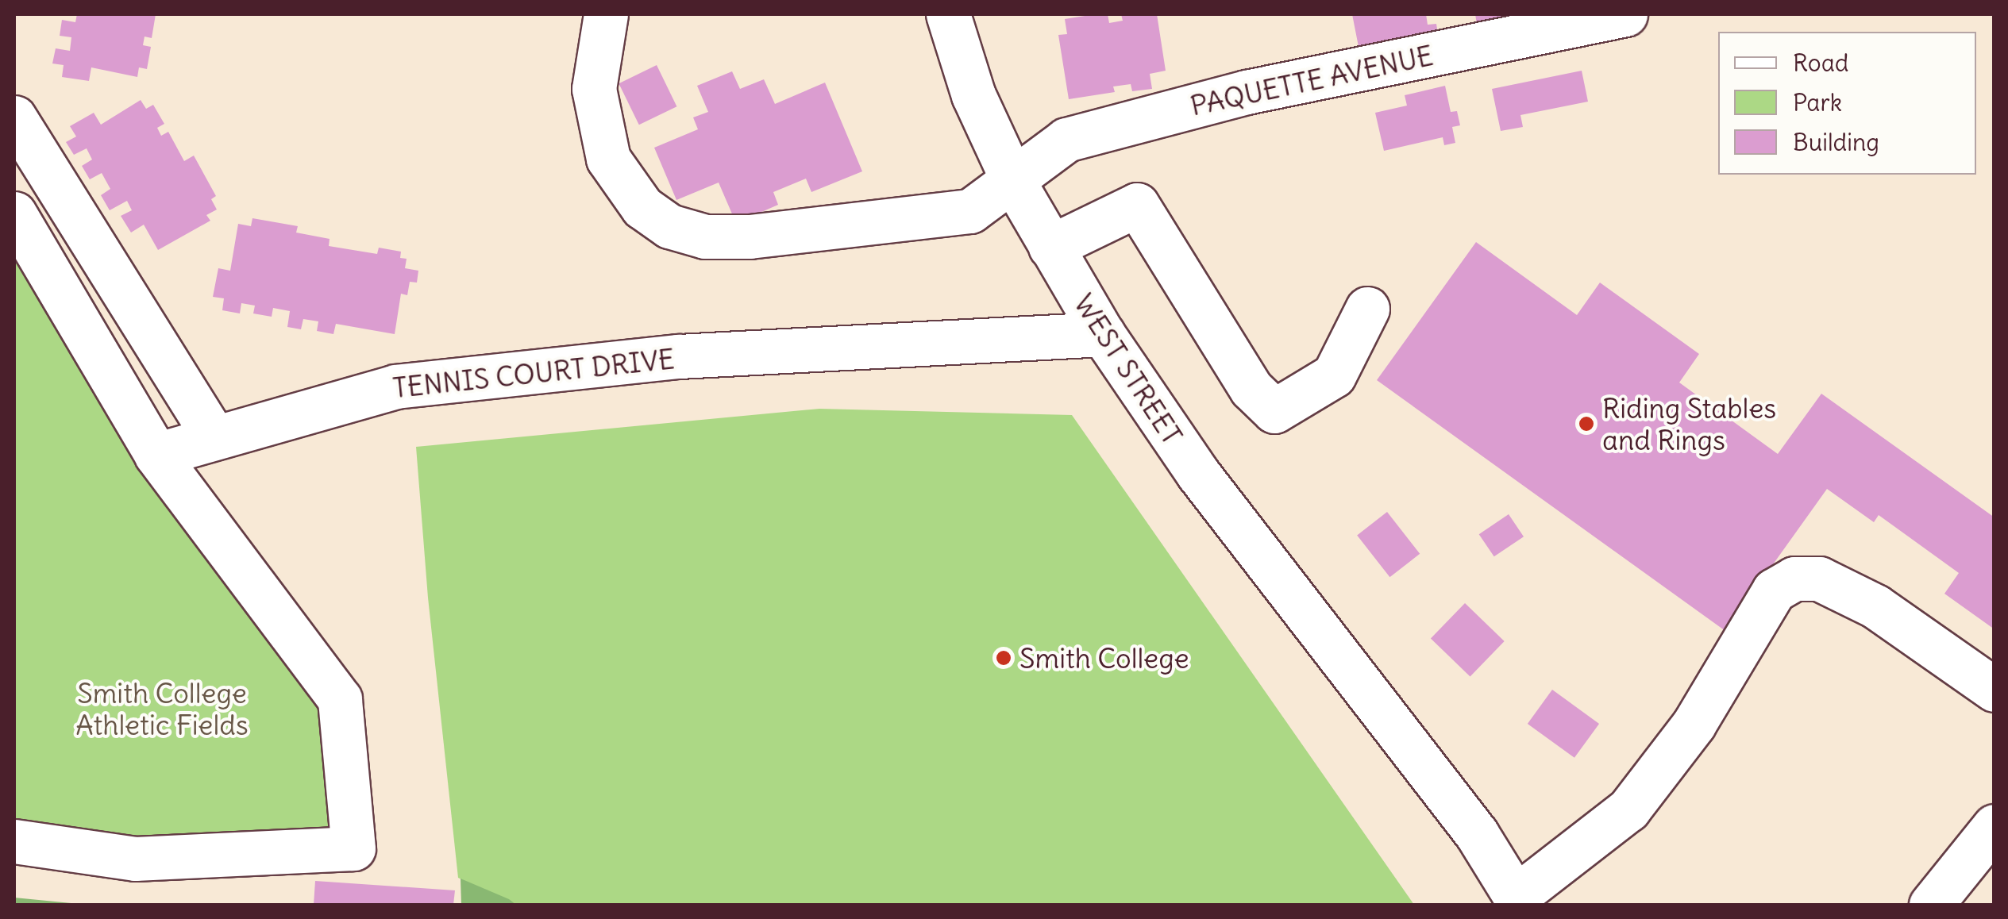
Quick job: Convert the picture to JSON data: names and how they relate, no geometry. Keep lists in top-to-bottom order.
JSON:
{
  "streets": {
    "main road": ["PAQUETTE AVENUE", "WEST STREET", "TENNIS COURT DRIVE"]
  },
  "crossings": [
    ["PAQUETTE AVENUE", "WEST STREET"],
    ["WEST STREET", "TENNIS COURT DRIVE"]
  ],
  "parks": ["Smith College Athletic Fields"],
  "places": ["Riding Stables and Rings", "Smith College"],
  "legend": ["Road", "Park", "Building"]
}
